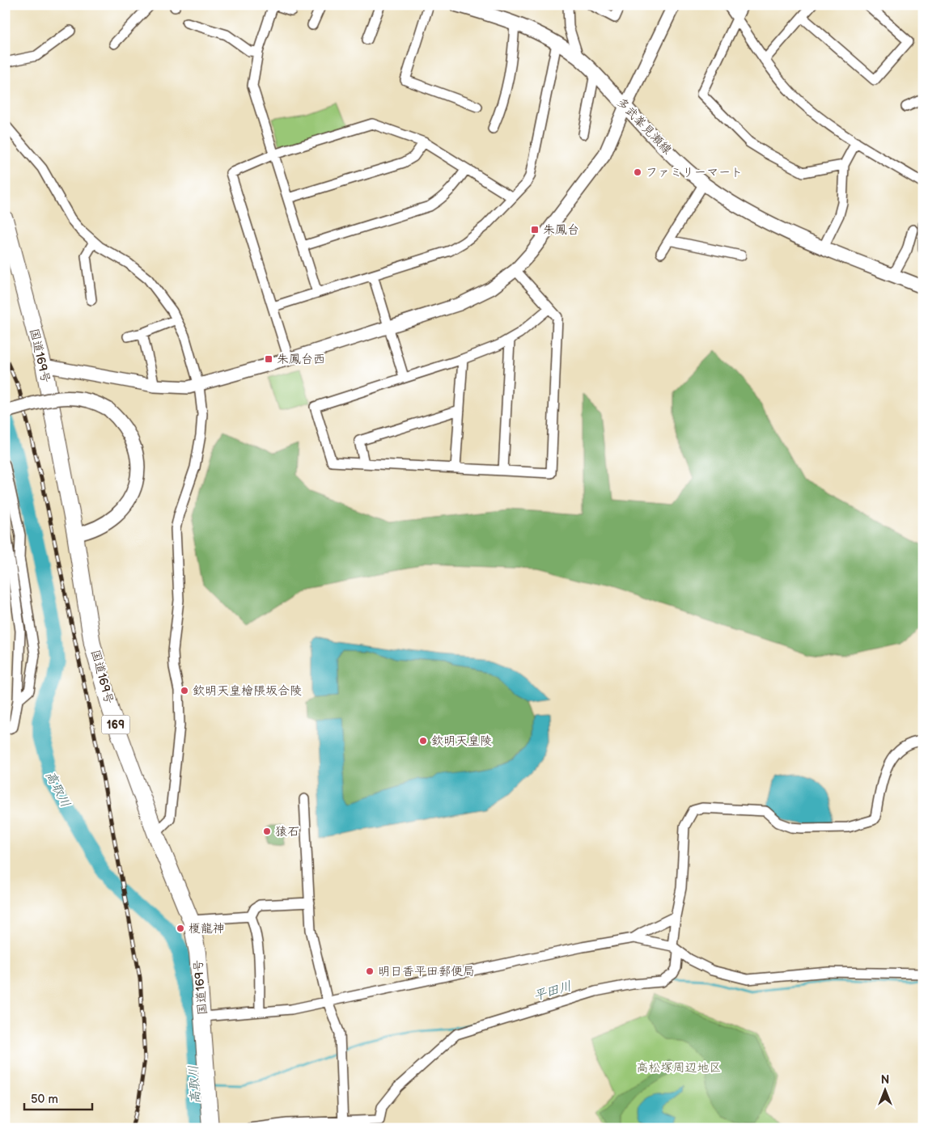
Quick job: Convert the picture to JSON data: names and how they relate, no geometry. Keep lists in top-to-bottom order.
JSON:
{
  "streets": {
    "highway": ["国道169号", "169"],
    "main road": ["多武峯見瀬線"]
  },
  "water": ["高取川", "平田川"],
  "parks": ["高松塚周辺地区"],
  "places": {
    "other": [
      "ファミリーマート",
      "欽明天皇檜隈坂合陵",
      "欽明天皇陵",
      "猿石",
      "榎龍神",
      "明日香平田郵便局"
    ],
    "transit": ["朱鳳台", "朱鳳台西"]
  },
  "scale_bar": "50 m",
  "north": "top"
}
